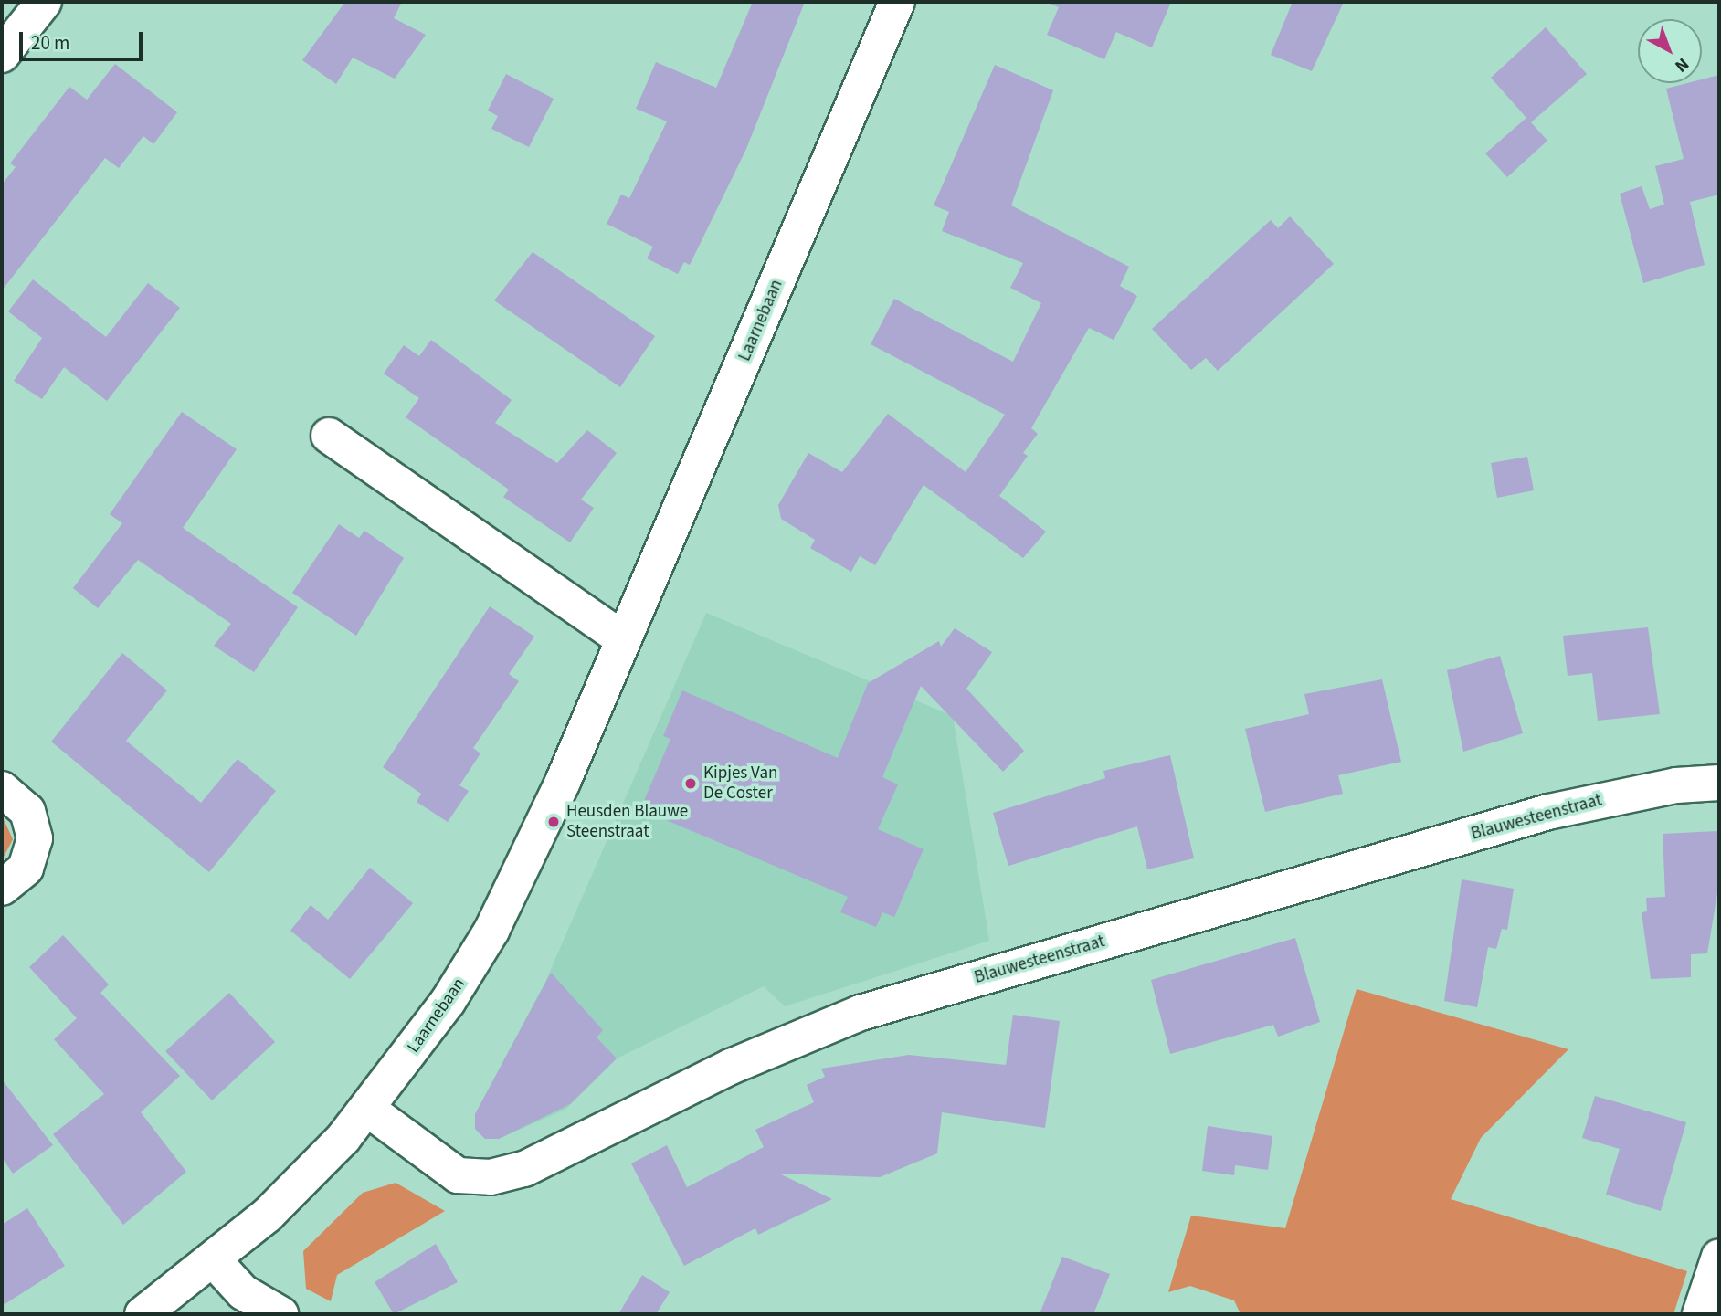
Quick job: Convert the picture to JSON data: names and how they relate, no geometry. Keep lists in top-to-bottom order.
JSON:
{
  "streets": {
    "street": ["Laarnebaan", "Blauwesteenstraat"]
  },
  "crossings": [
    ["Laarnebaan", "Blauwesteenstraat"]
  ],
  "places": ["Kipjes Van De Coster", "Heusden Blauwe Steenstraat"],
  "scale_bar": "20 m",
  "north": "bottom right"
}
